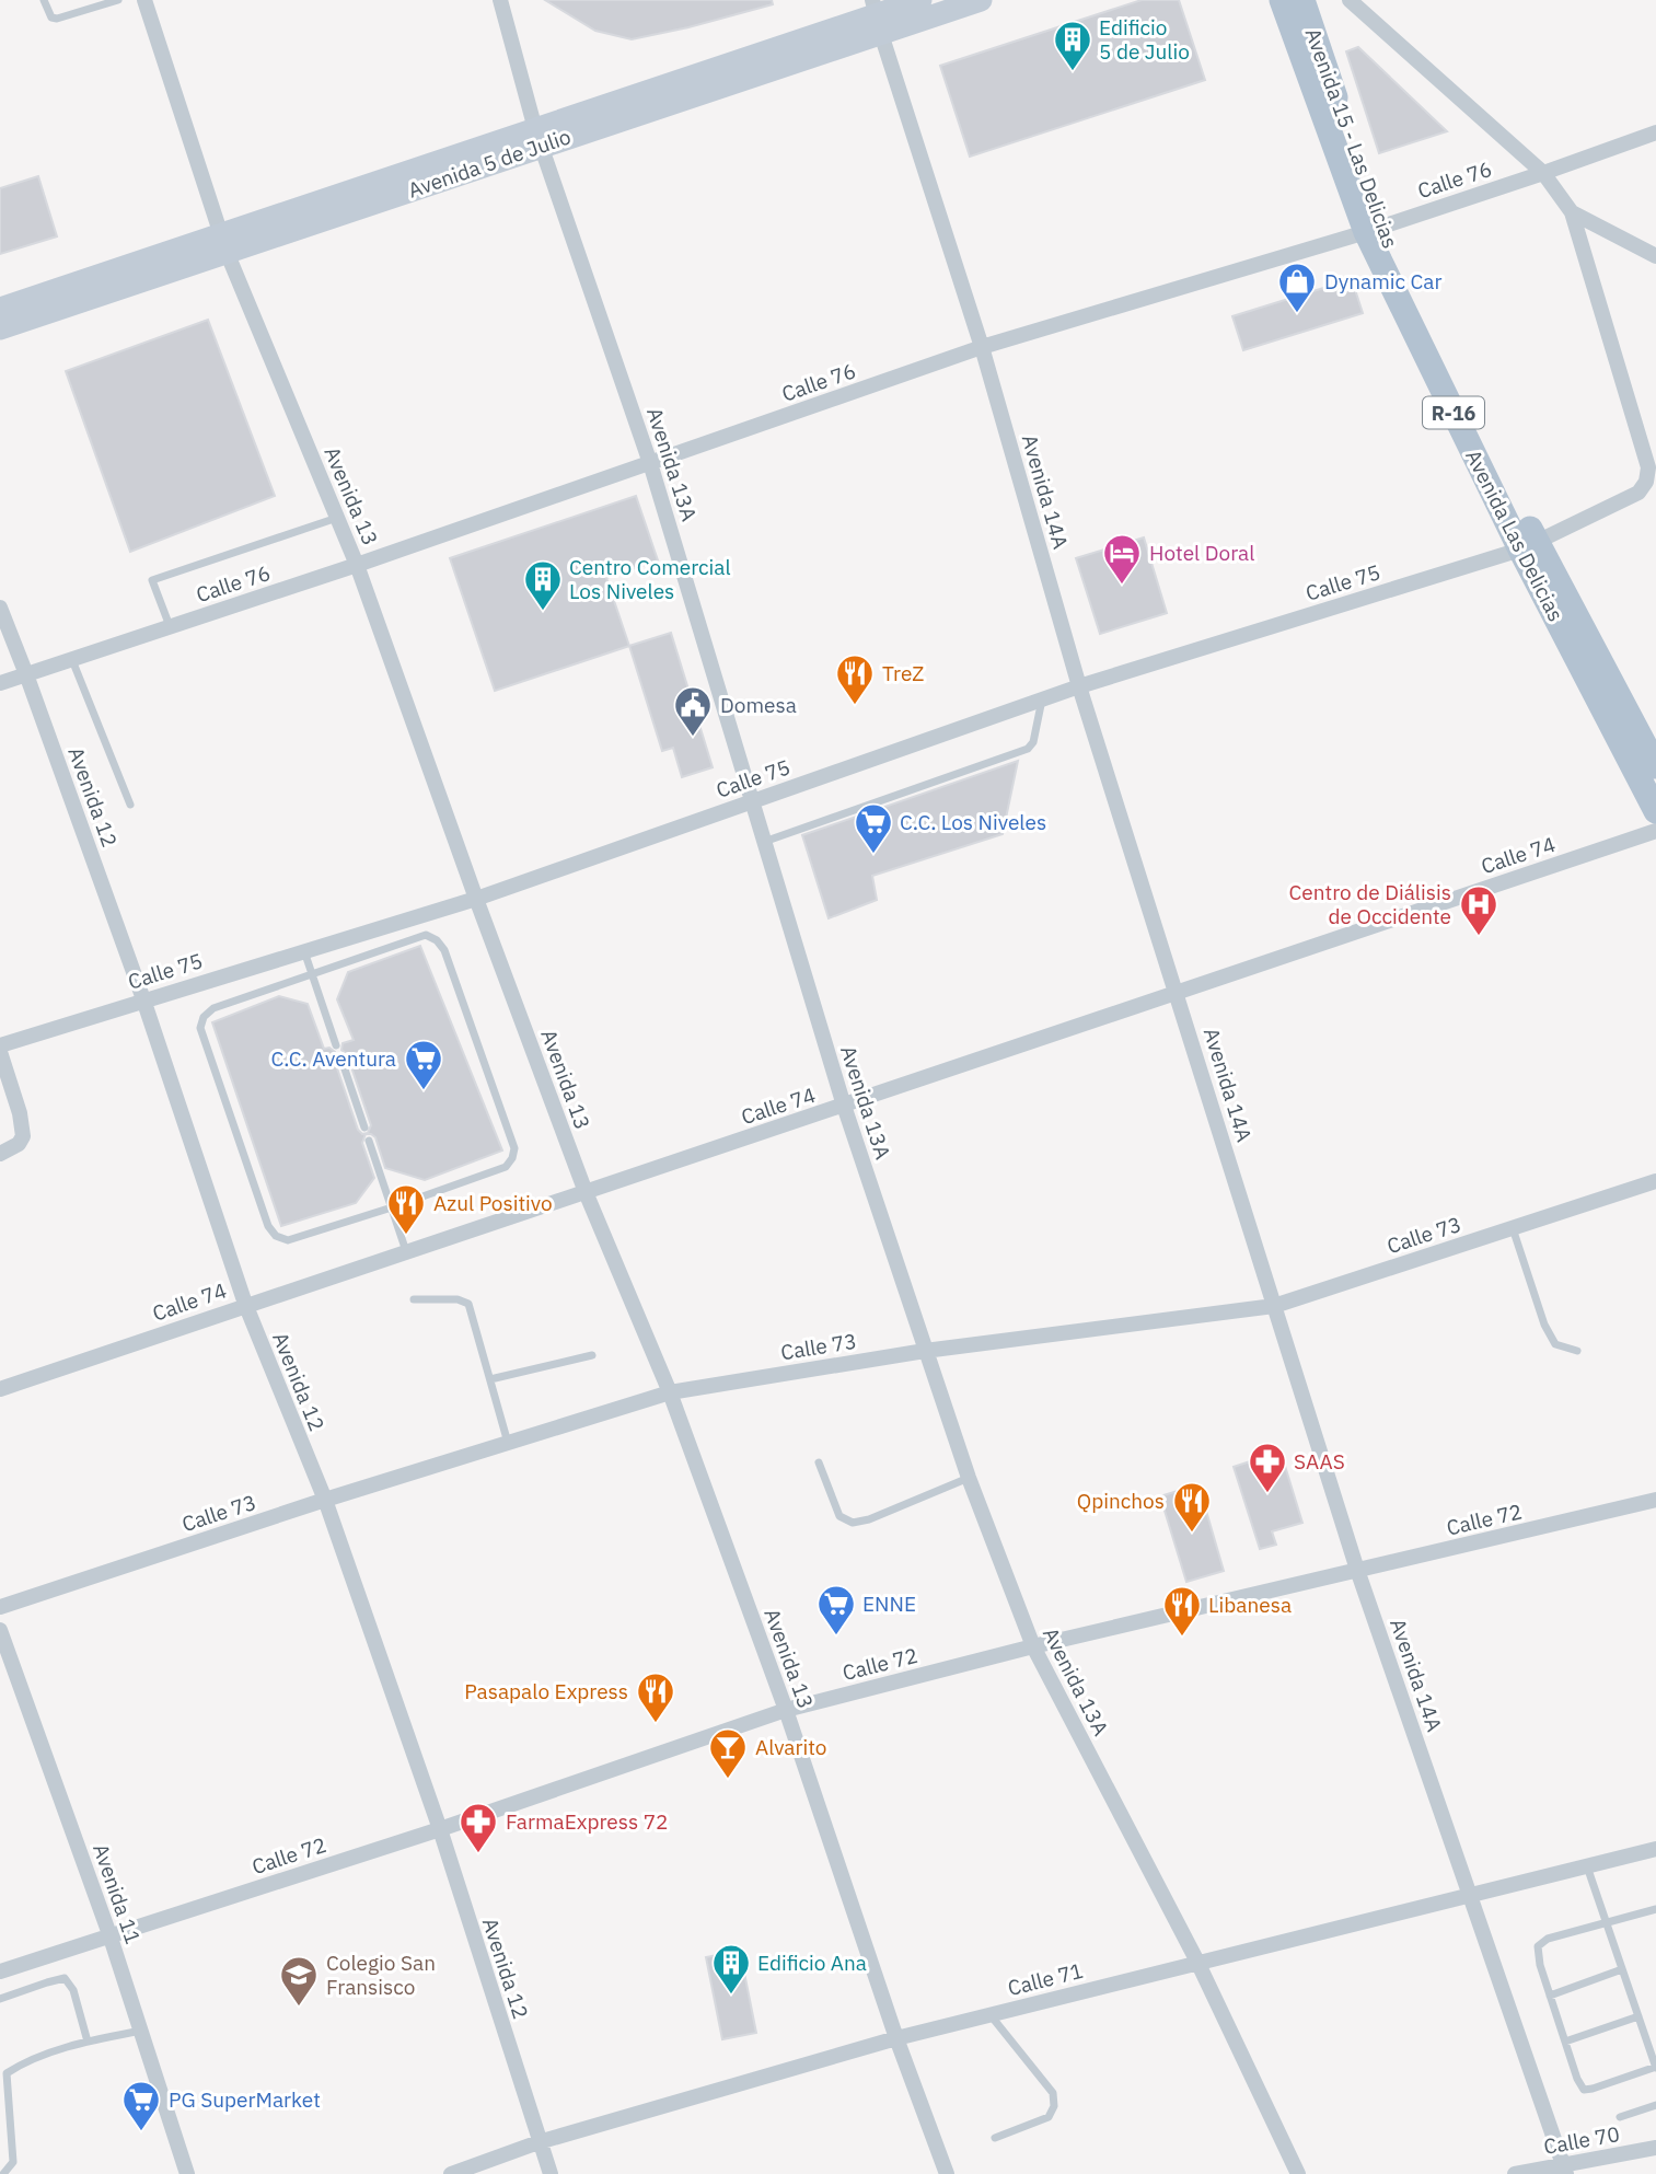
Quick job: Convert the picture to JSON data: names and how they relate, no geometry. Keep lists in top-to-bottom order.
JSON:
{
  "streets": {
    "main road": [
      "Avenida 15 - Las Delicias",
      "Avenida 5 de Julio",
      "R-16",
      "Avenida Las Delicias"
    ],
    "street": [
      "Calle 76",
      "Avenida 13A",
      "Avenida 14A",
      "Avenida 13",
      "Calle 75",
      "Avenida 12",
      "Calle 74",
      "Calle 73",
      "Calle 72",
      "Avenida 11",
      "Calle 71",
      "Calle 70"
    ]
  },
  "crossings": [
    ["Avenida 15 - Las Delicias", "Calle 76"],
    ["Avenida 15 - Las Delicias", "Avenida Las Delicias"],
    ["Avenida 5 de Julio", "Avenida 13A"],
    ["Avenida 5 de Julio", "Avenida 14A"],
    ["Avenida 5 de Julio", "Avenida 13"],
    ["Calle 76", "Avenida 13A"],
    ["Calle 76", "Avenida 14A"],
    ["Calle 76", "Avenida 13"],
    ["Calle 76", "Avenida Las Delicias"],
    ["Calle 76", "Avenida 12"],
    ["R-16", "Avenida Las Delicias"],
    ["R-16", "Calle 75"],
    ["Avenida 13A", "Calle 75"],
    ["Avenida 13A", "Calle 74"],
    ["Avenida 13A", "Calle 73"],
    ["Avenida 13A", "Calle 72"],
    ["Avenida 13A", "Calle 71"],
    ["Avenida 14A", "Calle 75"],
    ["Avenida 14A", "Calle 74"],
    ["Avenida 14A", "Calle 73"],
    ["Avenida 14A", "Calle 72"],
    ["Avenida 14A", "Calle 71"],
    ["Avenida 14A", "Calle 70"],
    ["Avenida 13", "Calle 75"],
    ["Avenida 13", "Calle 74"],
    ["Avenida 13", "Calle 73"],
    ["Avenida 13", "Calle 72"],
    ["Avenida 13", "Calle 71"],
    ["Avenida Las Delicias", "Calle 75"],
    ["Calle 75", "Avenida 12"],
    ["Avenida 12", "Calle 74"],
    ["Avenida 12", "Calle 73"],
    ["Avenida 12", "Calle 72"],
    ["Avenida 12", "Calle 71"],
    ["Calle 72", "Avenida 11"]
  ],
  "places": {
    "building": ["Edificio 5 de Julio", "Centro Comercial Los Niveles", "Edificio Ana"],
    "shop": ["Dynamic Car"],
    "hotel": ["Hotel Doral"],
    "restaurant": [
      "TreZ",
      "Azul Positivo",
      "Qpinchos",
      "Libanesa",
      "Pasapalo Express"
    ],
    "public building": ["Domesa"],
    "supermarket": [
      "C.C. Los Niveles",
      "C.C. Aventura",
      "ENNE",
      "PG SuperMarket"
    ],
    "hospital": ["Centro de Diálisis de Occidente"],
    "pharmacy": ["SAAS", "FarmaExpress 72"],
    "bar": ["Alvarito"],
    "school or university": ["Colegio San Fransisco"]
  }
}
